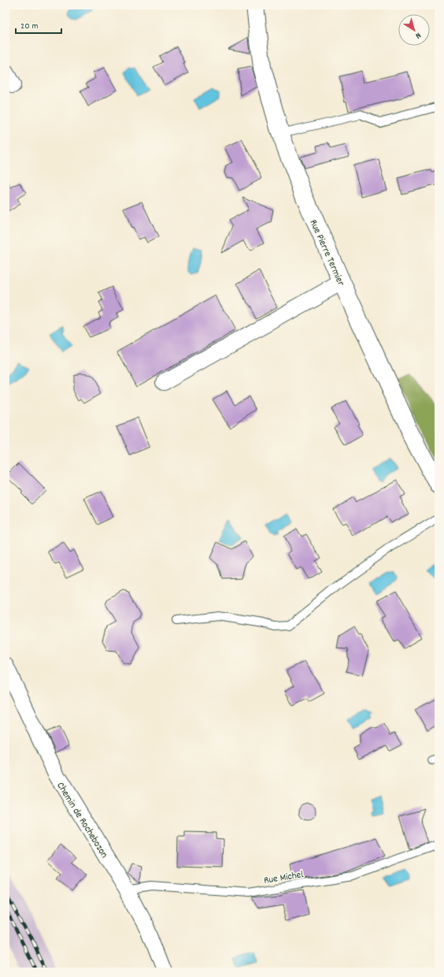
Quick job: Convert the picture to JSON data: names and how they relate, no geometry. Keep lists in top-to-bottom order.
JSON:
{
  "streets": {
    "street": ["Rue Pierre Termier", "Chemin de Rochebozon"],
    "lane": ["Rue Michel"]
  },
  "crossings": [
    ["Chemin de Rochebozon", "Rue Michel"]
  ],
  "scale_bar": "20 m",
  "north": "bottom right"
}
